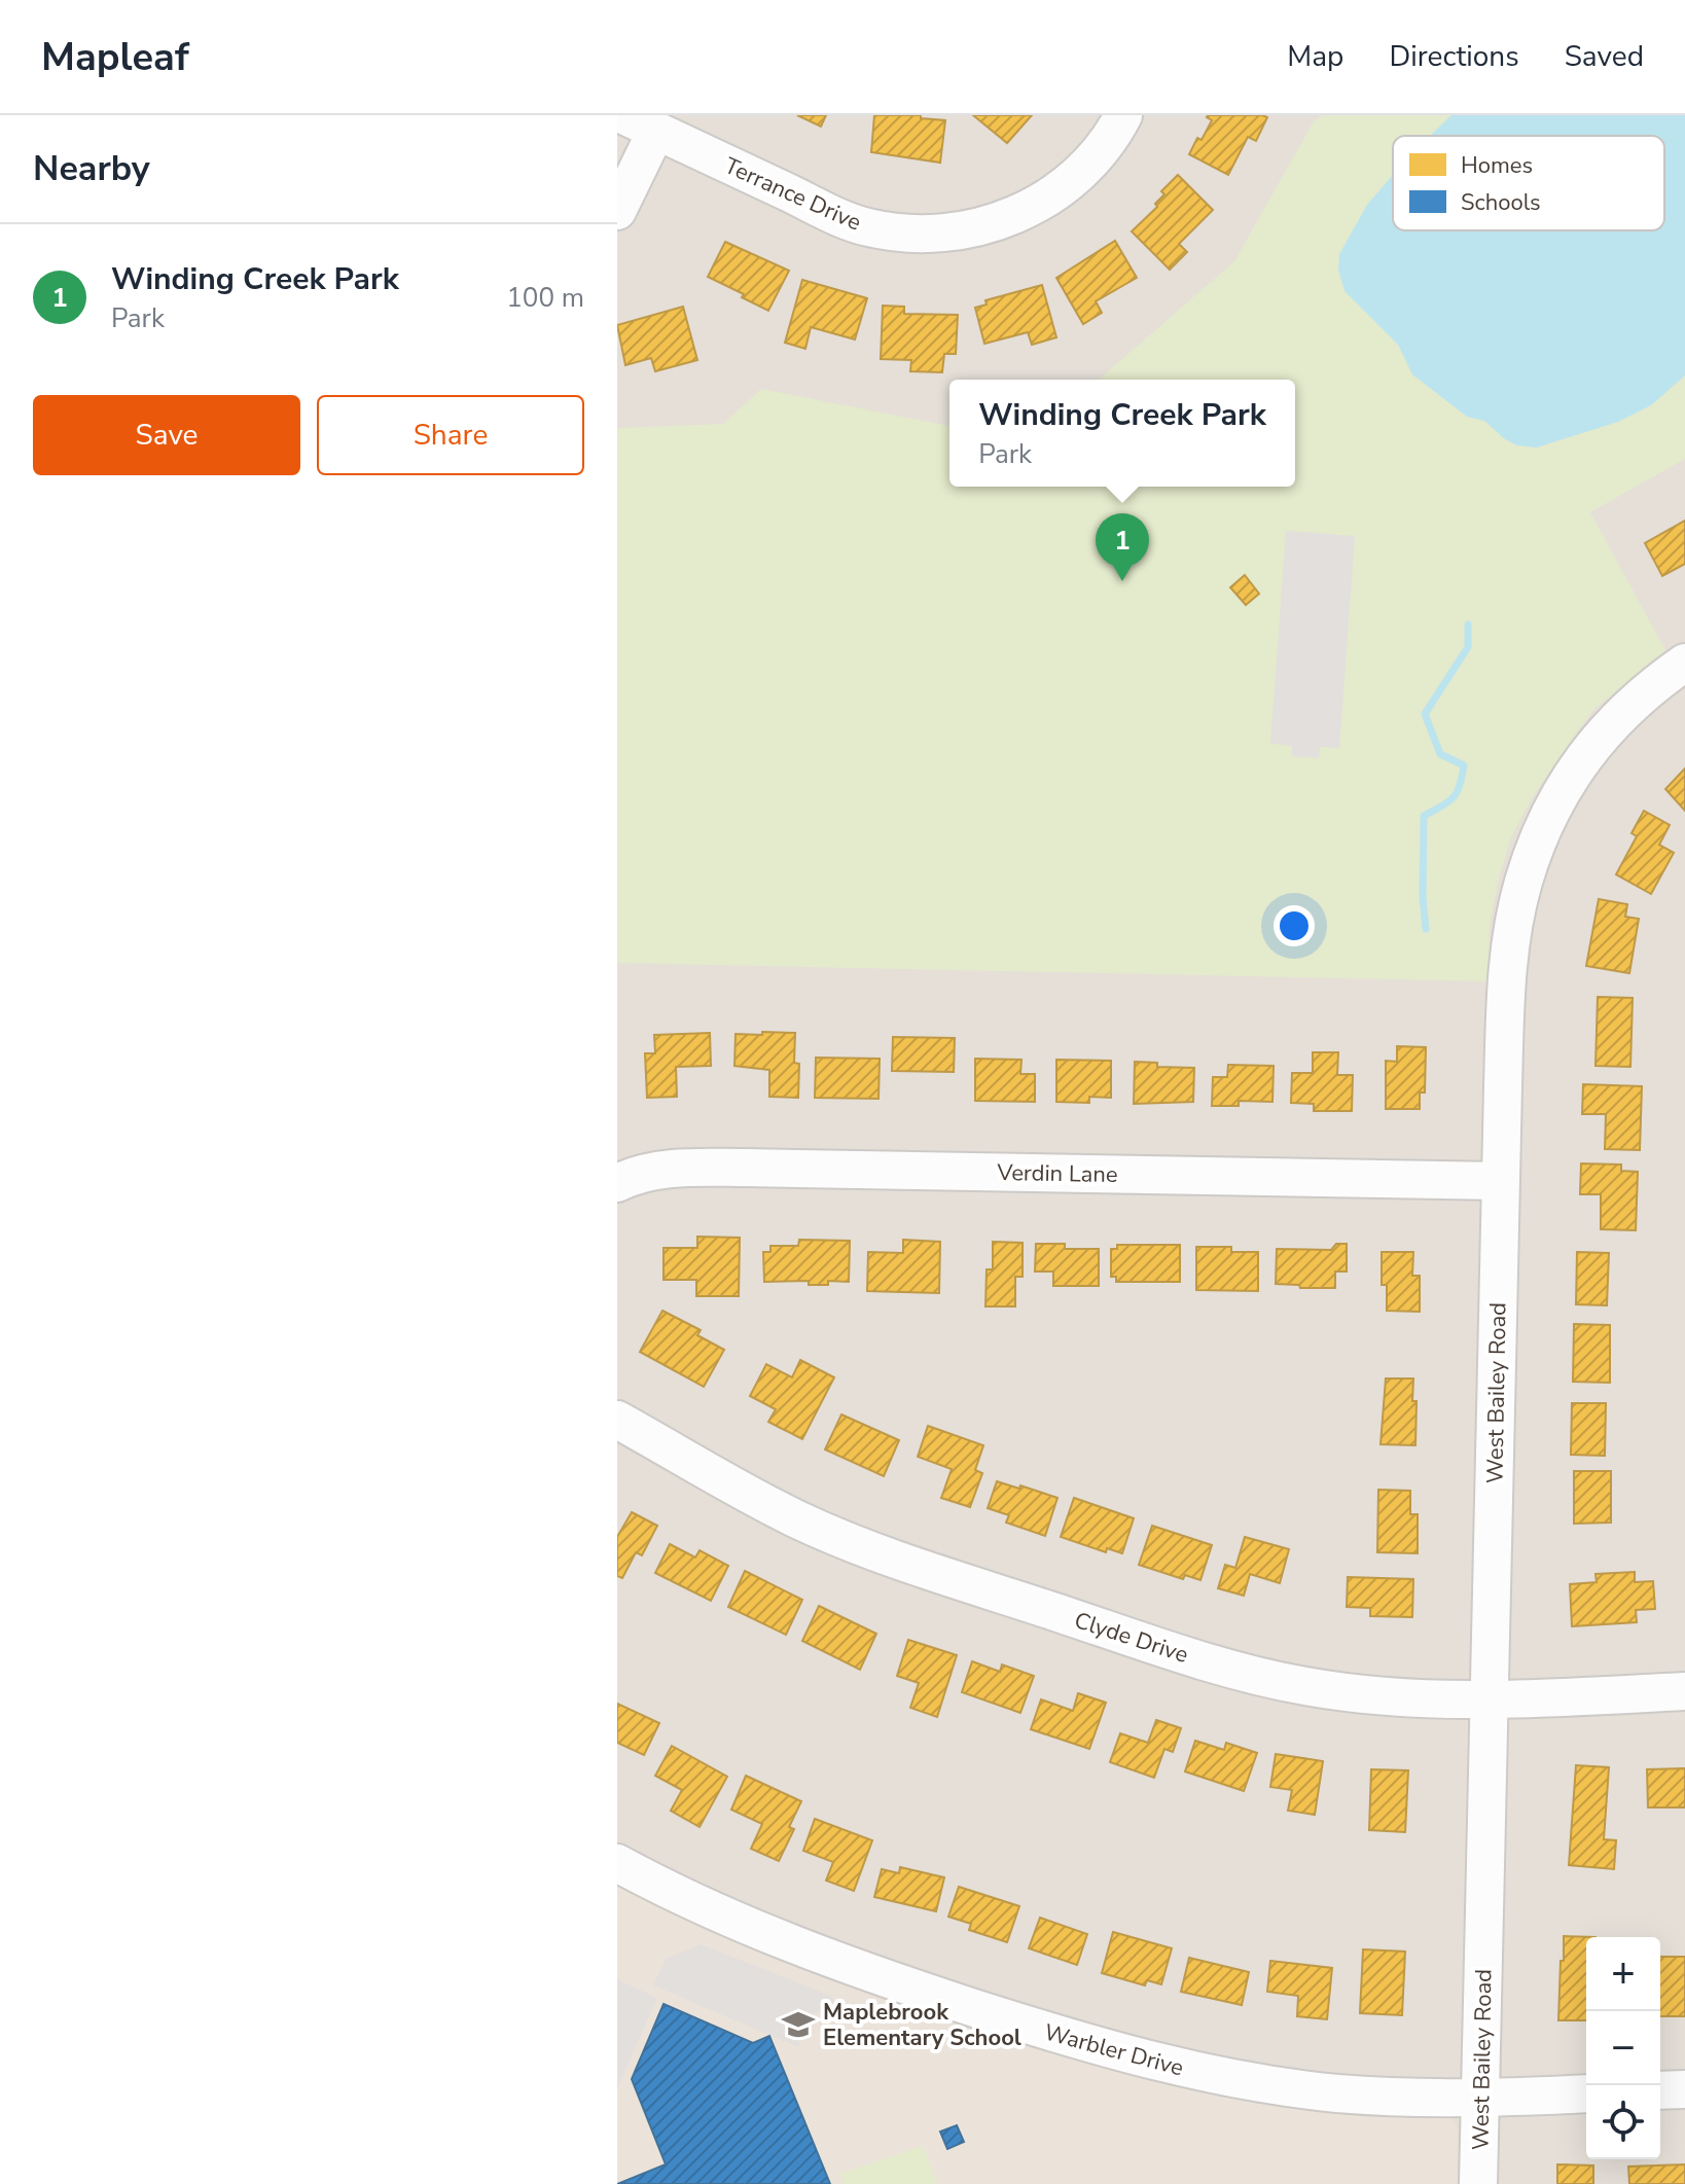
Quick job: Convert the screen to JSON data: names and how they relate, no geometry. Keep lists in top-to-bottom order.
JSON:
{
  "streets": {
    "street": [
      "Terrance Drive",
      "Verdin Lane",
      "West Bailey Road",
      "Clyde Drive",
      "Warbler Drive"
    ]
  },
  "crossings": [
    ["Verdin Lane", "West Bailey Road"],
    ["West Bailey Road", "Clyde Drive"],
    ["West Bailey Road", "Warbler Drive"]
  ],
  "places": {
    "school or university": ["Maplebrook Elementary School"]
  },
  "legend": ["Homes", "Schools"],
  "page": {
    "header": "Mapleaf",
    "nav": ["Map", "Directions", "Saved"],
    "heading": "Nearby",
    "list": [
      {
        "mark": "1",
        "name": "Winding Creek Park",
        "note": "Park",
        "value": "100 m"
      }
    ],
    "buttons": ["Save", "Share"],
    "popup": ["Winding Creek Park", "Park"],
    "pins": "1",
    "map_buttons": ["+", "−"]
  }
}
